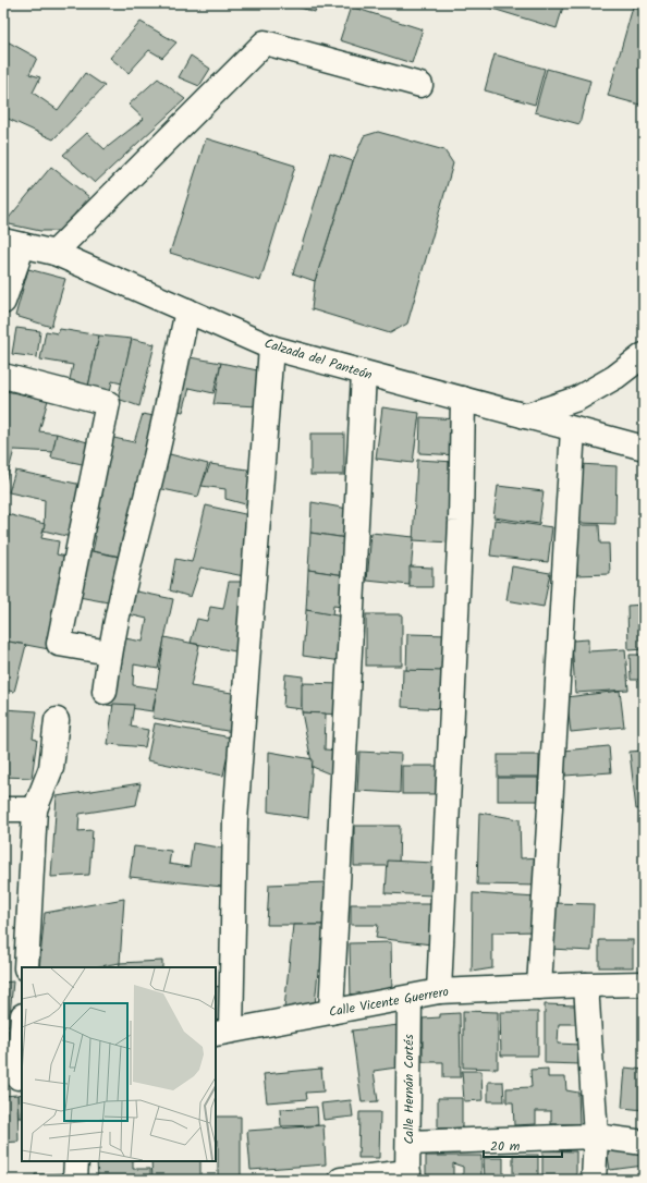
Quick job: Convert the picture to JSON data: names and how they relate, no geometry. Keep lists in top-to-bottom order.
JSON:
{
  "streets": {
    "street": ["Calzada del Panteón", "Calle Vicente Guerrero", "Calle Hernán Cortés"]
  },
  "crossings": [
    ["Calle Vicente Guerrero", "Calle Hernán Cortés"]
  ],
  "scale_bar": "20 m"
}
